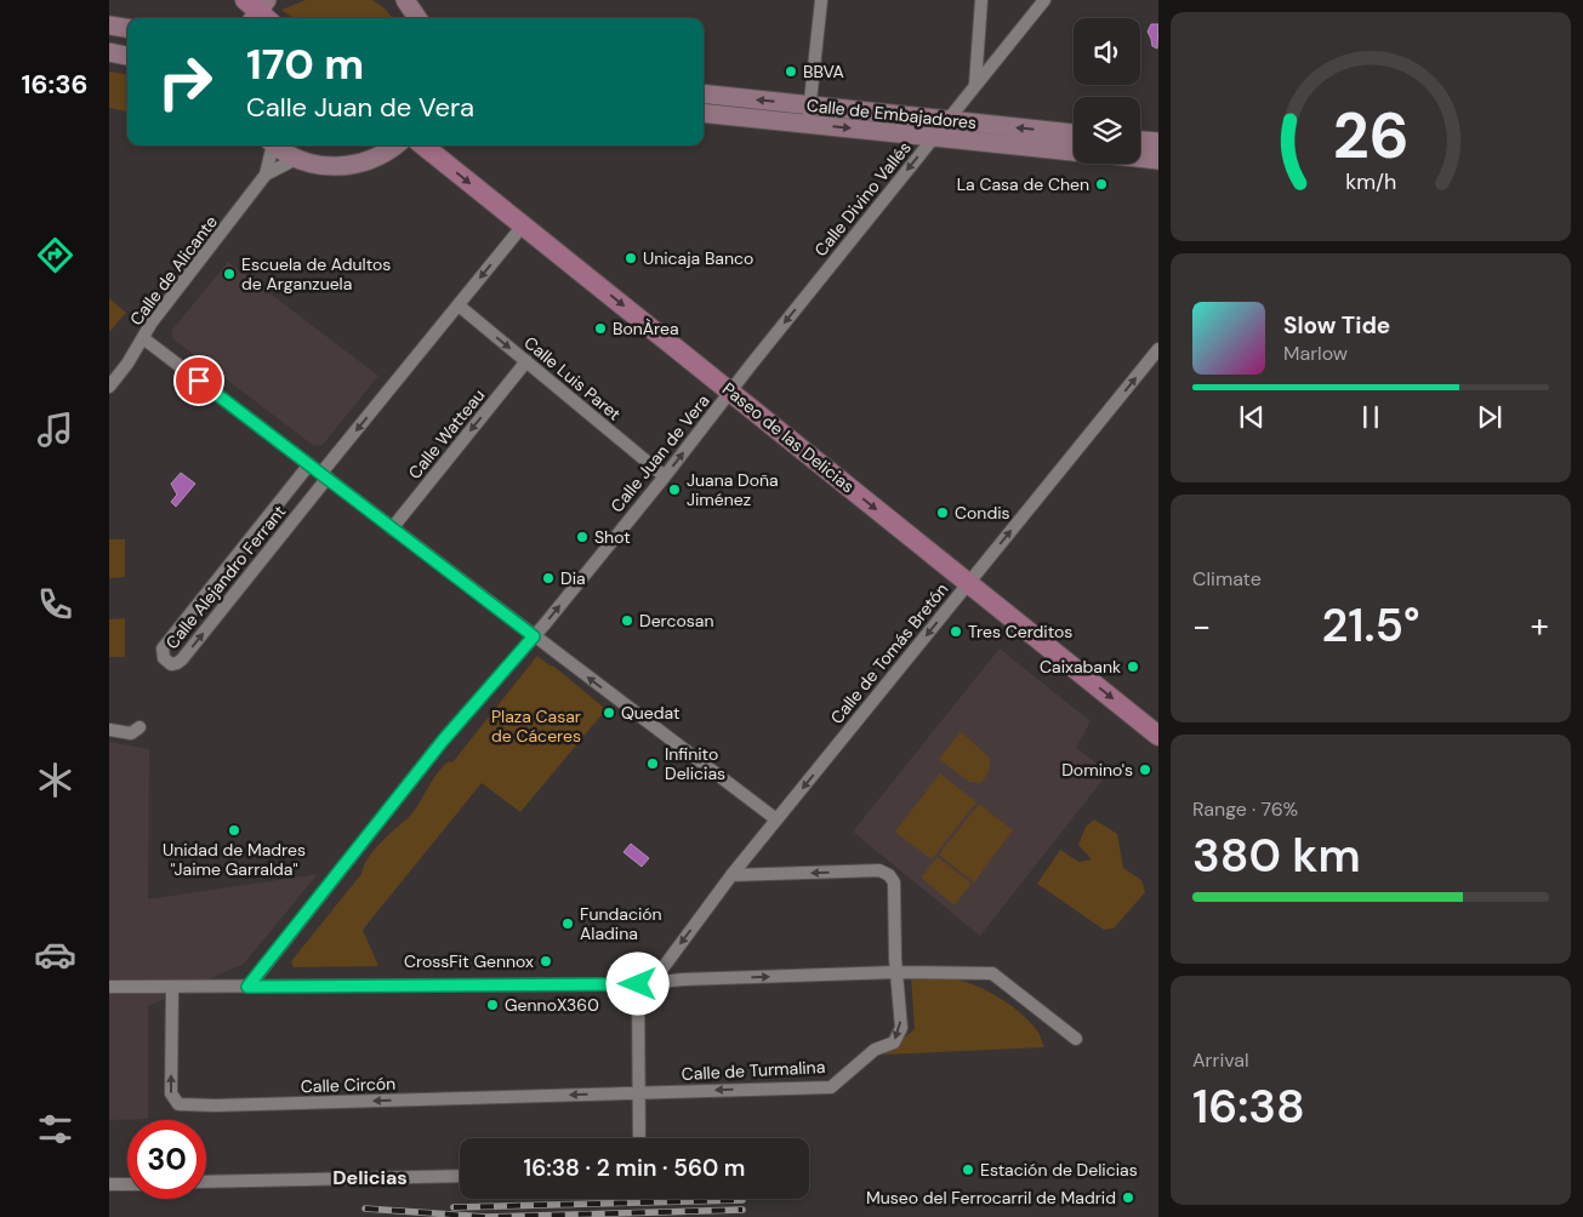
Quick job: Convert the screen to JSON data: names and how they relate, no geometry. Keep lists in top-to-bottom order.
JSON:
{
  "streets": {
    "main road": ["Calle de Embajadores", "Paseo de las Delicias"],
    "street": [
      "Calle Divino Vallés",
      "Calle de Alicante",
      "Calle Luis Paret",
      "Calle Watteau",
      "Calle Juan de Vera",
      "Calle Alejandro Ferrant",
      "Calle de Tomás Bretón",
      "Calle de Turmalina",
      "Calle Circón"
    ]
  },
  "crossings": [
    ["Calle de Embajadores", "Calle Divino Vallés"],
    ["Calle Divino Vallés", "Paseo de las Delicias"],
    ["Calle Divino Vallés", "Calle Juan de Vera"],
    ["Calle Luis Paret", "Calle Watteau"],
    ["Calle Luis Paret", "Calle Juan de Vera"],
    ["Calle Luis Paret", "Calle Alejandro Ferrant"],
    ["Paseo de las Delicias", "Calle Juan de Vera"],
    ["Paseo de las Delicias", "Calle Alejandro Ferrant"],
    ["Paseo de las Delicias", "Calle de Tomás Bretón"],
    ["Calle de Tomás Bretón", "Calle de Turmalina"],
    ["Calle de Turmalina", "Calle Circón"]
  ],
  "one_way": [
    "Calle Divino Vallés",
    "Calle Watteau",
    "Paseo de las Delicias",
    "Calle Juan de Vera"
  ],
  "districts": ["Delicias"],
  "parks": ["Plaza Casar de Cáceres"],
  "places": [
    "BBVA",
    "La Casa de Chen",
    "Unicaja Banco",
    "Escuela de Adultos de Arganzuela",
    "BonÀrea",
    "Juana Doña Jiménez",
    "Condis",
    "Shot",
    "Dia",
    "Dercosan",
    "Tres Cerditos",
    "Caixabank",
    "Quedat",
    "Infinito Delicias",
    "Domino's",
    "Unidad de Madres \"Jaime Garralda\"",
    "Fundación Aladina",
    "CrossFit Gennox",
    "GennoX360",
    "Estación de Delicias",
    "Museo del Ferrocarril de Madrid"
  ],
  "page": {
    "tabs": "16:36",
    "turn": ["170 m", "Calle Juan de Vera"],
    "song": ["Slow Tide", "Marlow"],
    "tile": [
      "Climate",
      ["Range · 76%", "380 km"],
      ["Arrival", "16:38"]
    ],
    "heat": ["−", "21.5°", "+"],
    "limit": "30",
    "trip": "16:38 · 2 min · 560 m",
    "gauge": ["26", "km/h"]
  }
}
